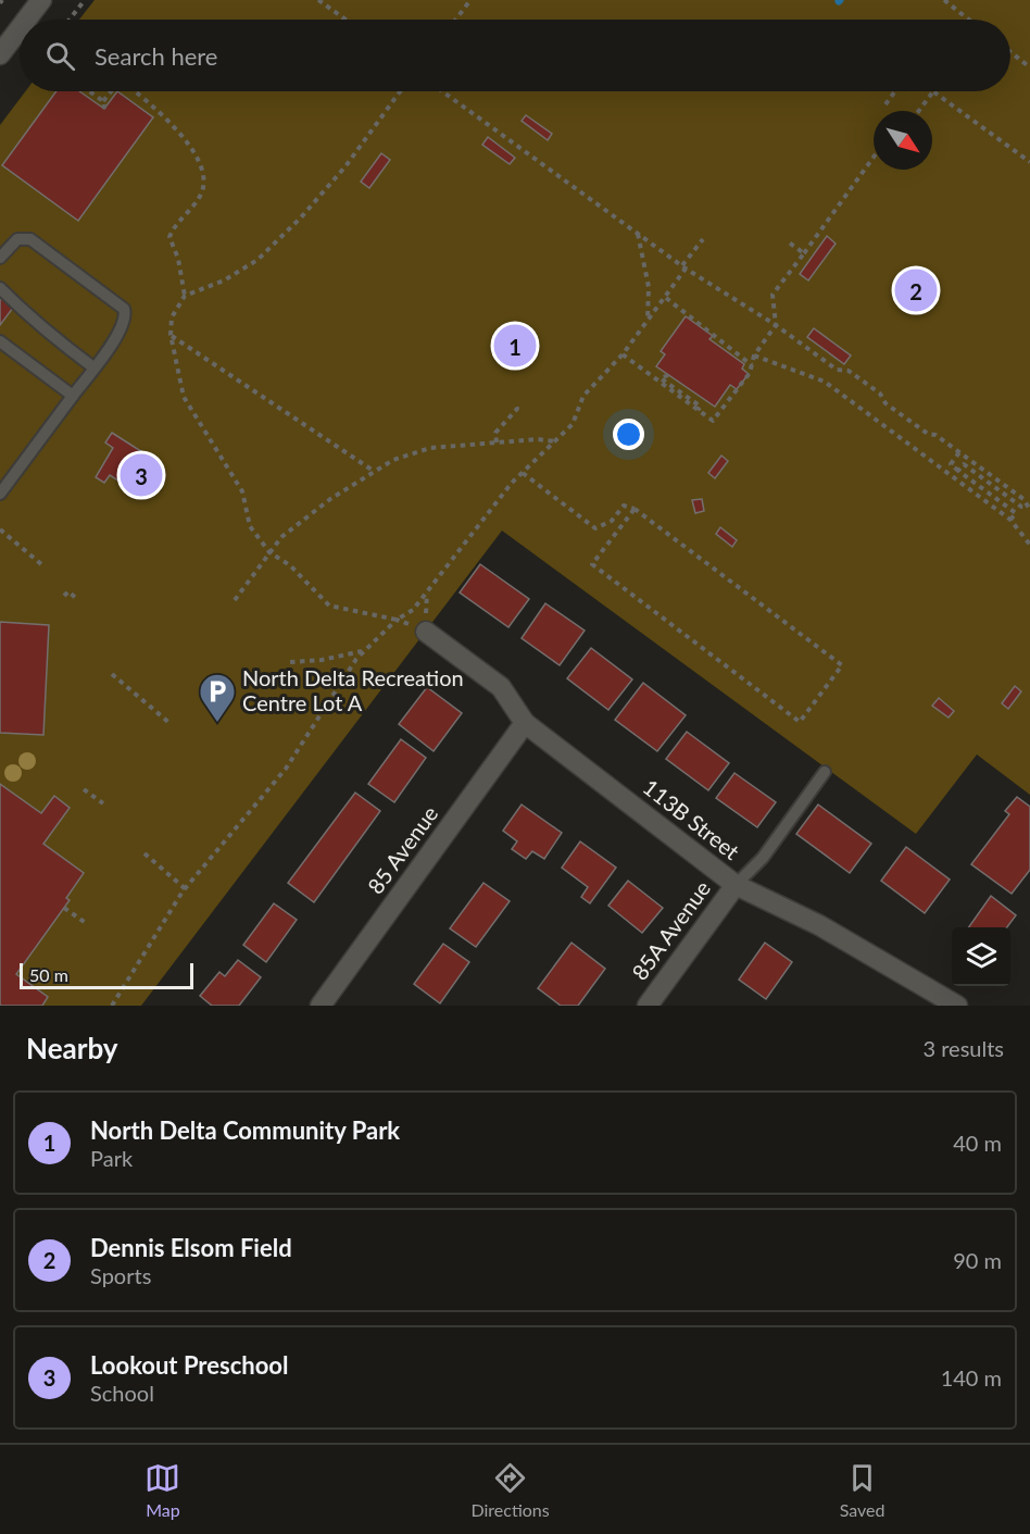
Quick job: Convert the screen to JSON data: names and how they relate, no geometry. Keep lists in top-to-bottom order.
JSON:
{
  "streets": {
    "street": ["113B Street", "85 Avenue", "85A Avenue"]
  },
  "crossings": [
    ["113B Street", "85 Avenue"],
    ["113B Street", "85A Avenue"]
  ],
  "places": {
    "parking": ["North Delta Recreation Centre Lot A"]
  },
  "scale_bar": "50 m",
  "north": "bottom right",
  "page": {
    "search": "Search here",
    "pins": ["2", "1", "3"],
    "scale": "50 m",
    "heading": ["Nearby", "3 results"],
    "list": [
      {
        "mark": "1",
        "name": "North Delta Community Park",
        "note": "Park",
        "value": "40 m"
      },
      {
        "mark": "2",
        "name": "Dennis Elsom Field",
        "note": "Sports",
        "value": "90 m"
      },
      {
        "mark": "3",
        "name": "Lookout Preschool",
        "note": "School",
        "value": "140 m"
      }
    ],
    "nav": ["Map", "Directions", "Saved"]
  }
}
